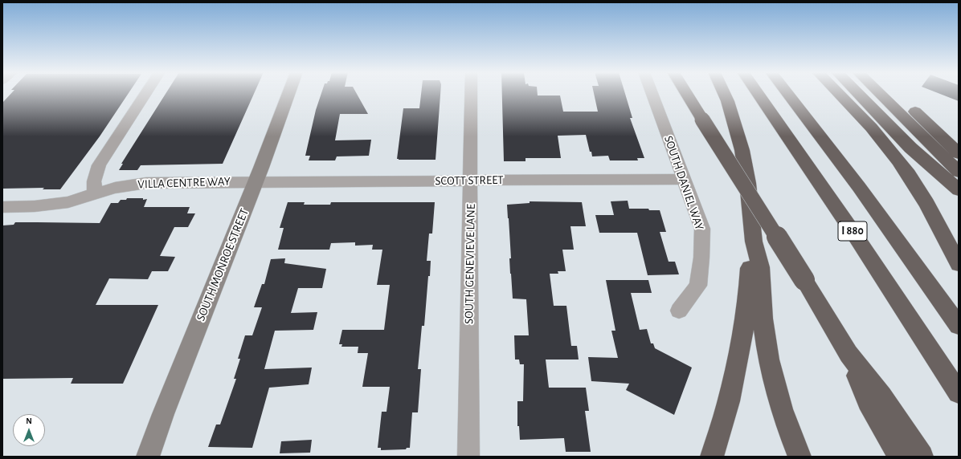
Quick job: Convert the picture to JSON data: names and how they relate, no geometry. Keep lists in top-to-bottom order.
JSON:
{
  "streets": {
    "highway": ["I 880"],
    "main road": ["SOUTH MONROE STREET"],
    "street": [
      "SCOTT STREET",
      "VILLA CENTRE WAY",
      "SOUTH DANIEL WAY",
      "SOUTH GENEVIEVE LANE"
    ]
  },
  "crossings": [
    ["SCOTT STREET", "VILLA CENTRE WAY"],
    ["SCOTT STREET", "SOUTH DANIEL WAY"],
    ["SCOTT STREET", "SOUTH GENEVIEVE LANE"],
    ["SCOTT STREET", "SOUTH MONROE STREET"],
    ["VILLA CENTRE WAY", "SOUTH MONROE STREET"]
  ],
  "north": "top"
}
